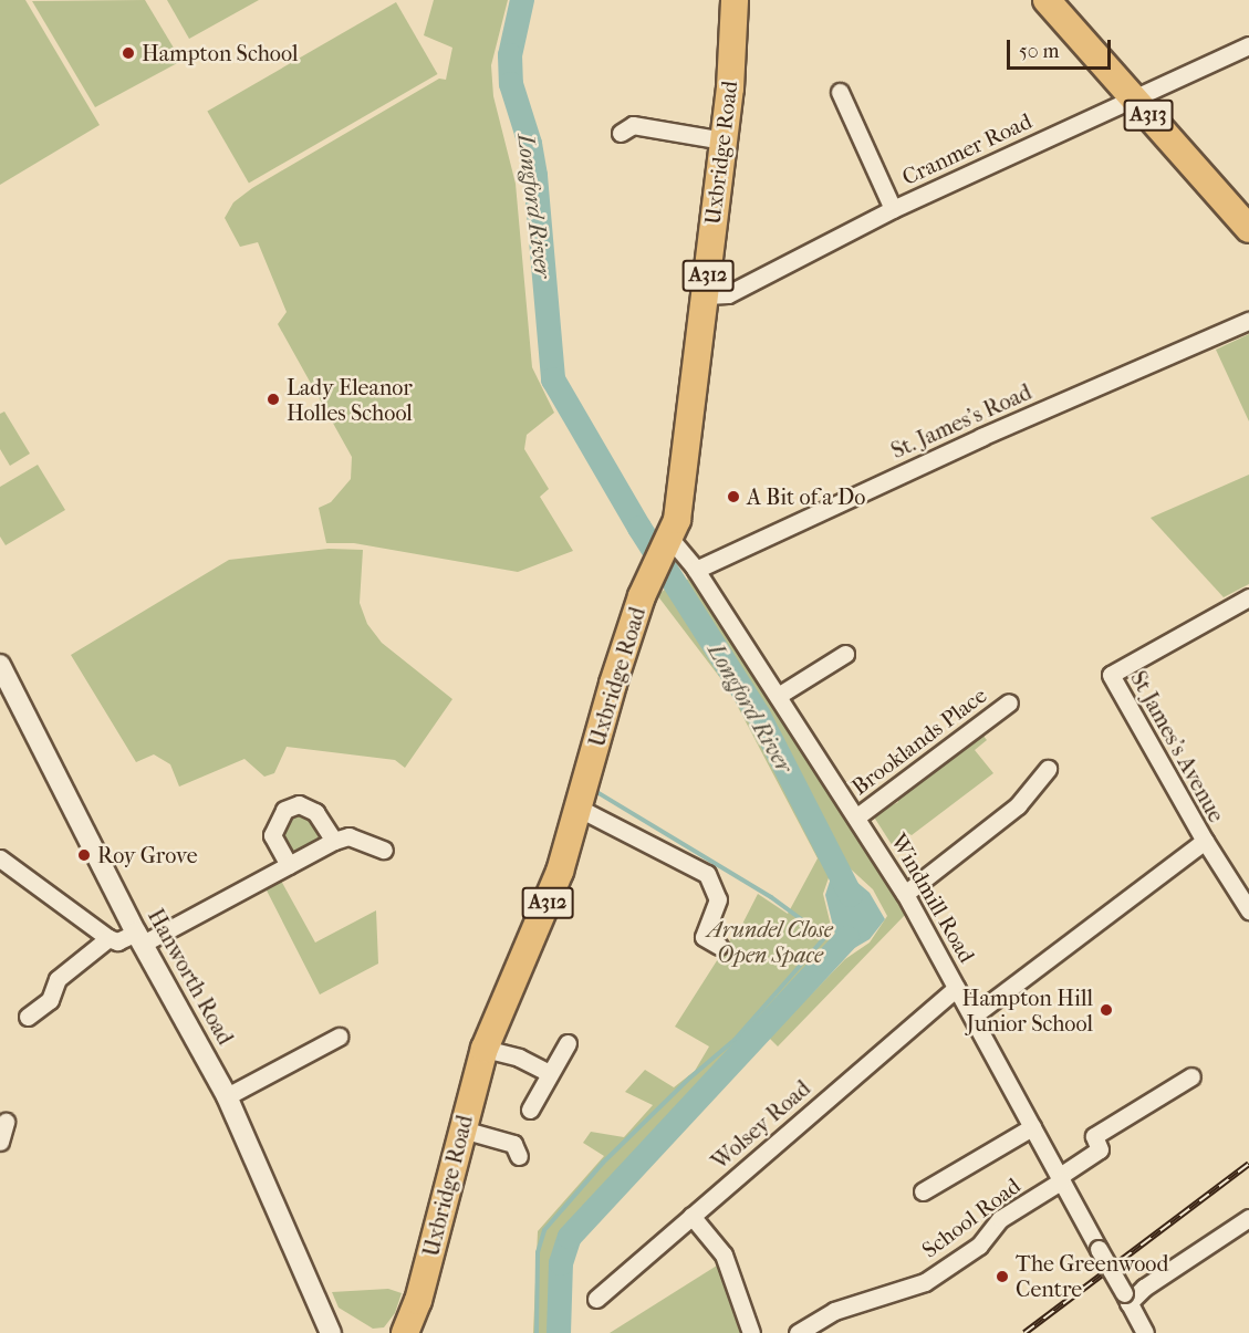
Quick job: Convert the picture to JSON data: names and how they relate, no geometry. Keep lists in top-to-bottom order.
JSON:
{
  "streets": {
    "main road": ["A313", "Uxbridge Road", "A312"],
    "street": [
      "Cranmer Road",
      "St. James's Road",
      "Brooklands Place",
      "St James's Avenue",
      "Windmill Road",
      "Hanworth Road",
      "Wolsey Road",
      "School Road"
    ]
  },
  "crossings": [
    ["A313", "Cranmer Road"],
    ["Cranmer Road", "Uxbridge Road"],
    ["Uxbridge Road", "Windmill Road"],
    ["St. James's Road", "Windmill Road"],
    ["Brooklands Place", "Windmill Road"],
    ["St James's Avenue", "Windmill Road"],
    ["Windmill Road", "Wolsey Road"],
    ["Windmill Road", "School Road"]
  ],
  "water": ["Longford River"],
  "parks": ["Arundel Close Open Space"],
  "places": [
    "Hampton School",
    "Lady Eleanor Holles School",
    "A Bit of a Do",
    "Roy Grove",
    "Hampton Hill Junior School",
    "The Greenwood Centre"
  ],
  "scale_bar": "50 m"
}
